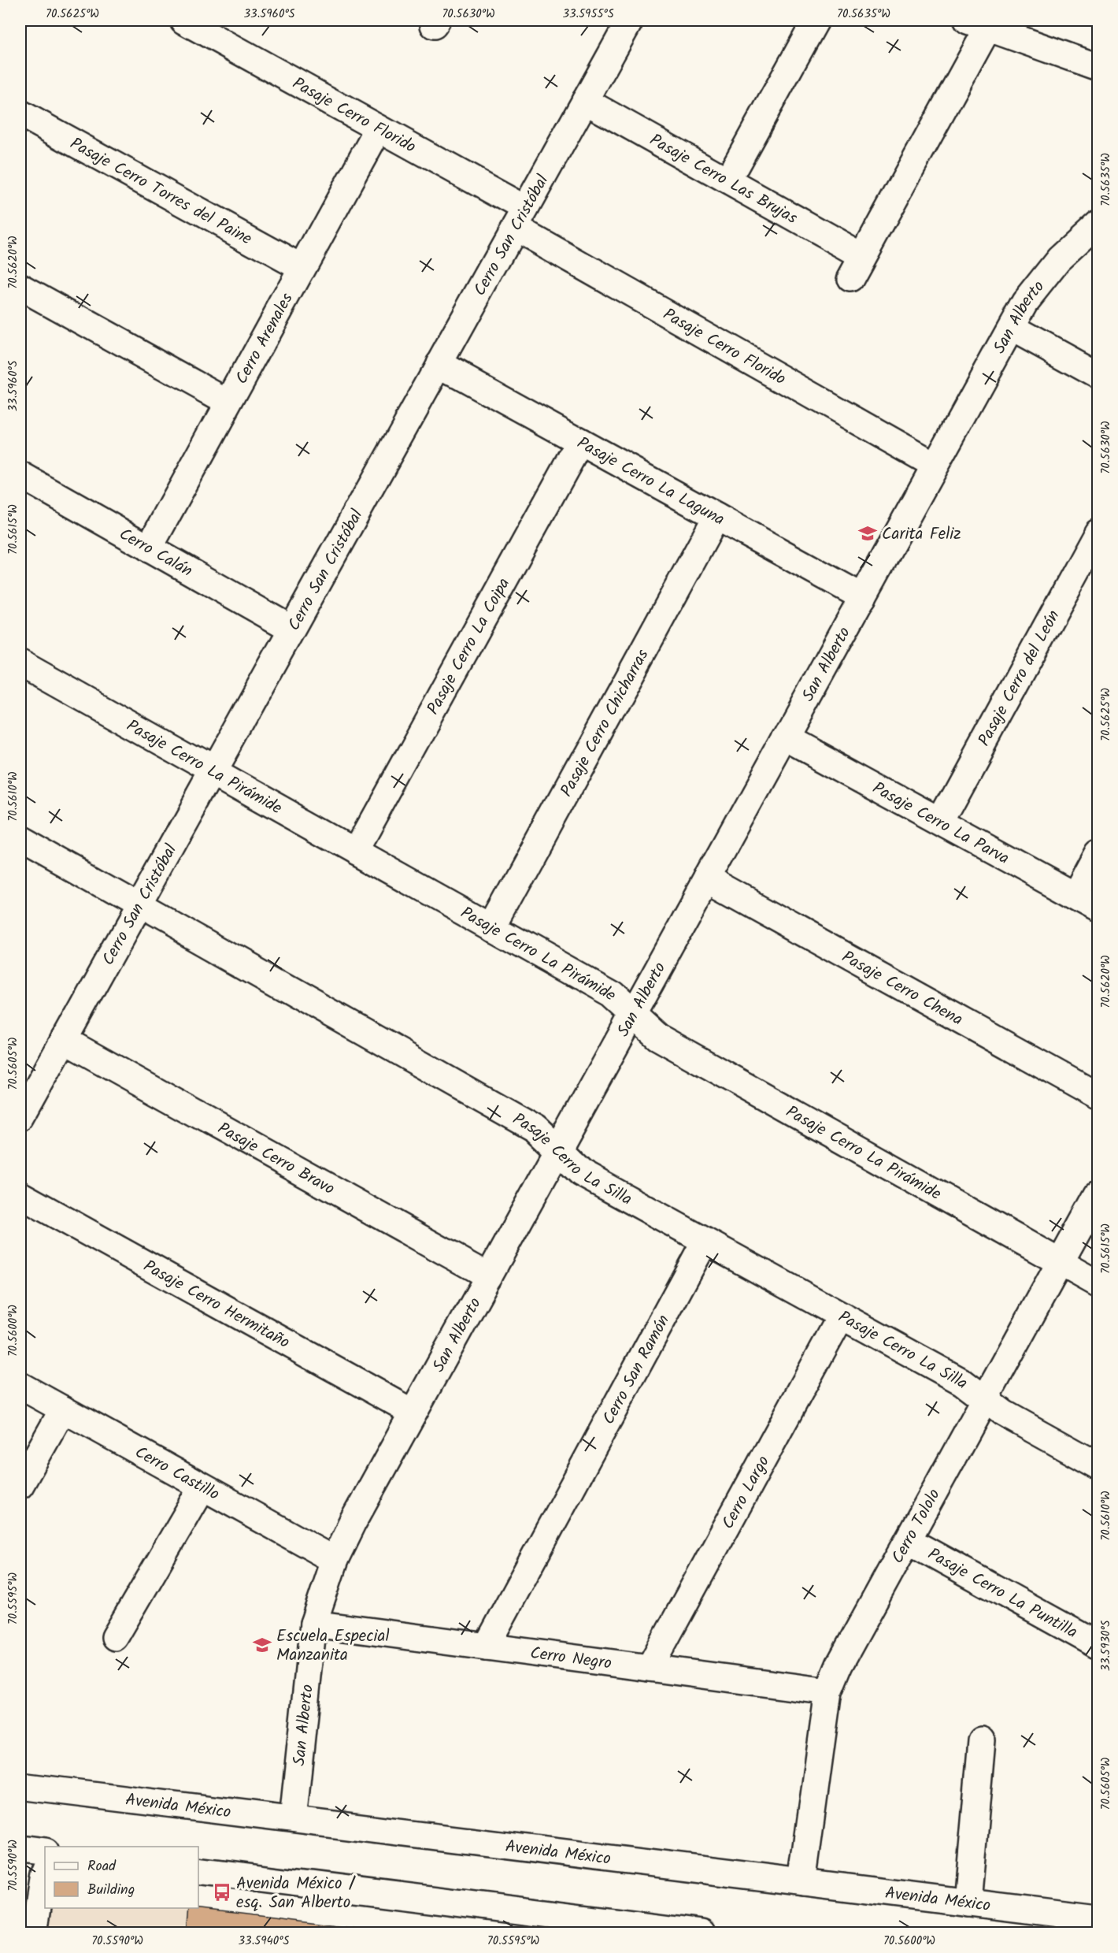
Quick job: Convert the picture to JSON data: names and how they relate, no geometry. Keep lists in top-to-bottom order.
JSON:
{
  "streets": {
    "street": [
      "Pasaje Cerro Florido",
      "Pasaje Cerro Las Brujas",
      "Pasaje Cerro Torres del Paine",
      "Cerro San Cristóbal",
      "San Alberto",
      "Cerro Arenales",
      "Pasaje Cerro La Laguna",
      "Cerro Calán",
      "Pasaje Cerro La Coipa",
      "Pasaje Cerro del León",
      "Pasaje Cerro Chicharras",
      "Pasaje Cerro La Pirámide",
      "Pasaje Cerro La Parva",
      "Pasaje Cerro Chena",
      "Pasaje Cerro Bravo",
      "Pasaje Cerro La Silla",
      "Pasaje Cerro Hermitaño",
      "Cerro San Ramón",
      "Cerro Castillo",
      "Cerro Largo",
      "Cerro Tololo",
      "Pasaje Cerro La Puntilla",
      "Cerro Negro",
      "Avenida México"
    ]
  },
  "crossings": [
    ["Pasaje Cerro Florido", "Cerro San Cristóbal"],
    ["Pasaje Cerro Florido", "San Alberto"],
    ["Pasaje Cerro Florido", "Cerro Arenales"],
    ["Pasaje Cerro Las Brujas", "Cerro San Cristóbal"],
    ["Pasaje Cerro Torres del Paine", "Cerro Arenales"],
    ["Cerro San Cristóbal", "Pasaje Cerro La Laguna"],
    ["Cerro San Cristóbal", "Cerro Calán"],
    ["Cerro San Cristóbal", "Pasaje Cerro La Pirámide"],
    ["Cerro San Cristóbal", "Pasaje Cerro Bravo"],
    ["Cerro San Cristóbal", "Pasaje Cerro La Silla"],
    ["San Alberto", "Pasaje Cerro La Laguna"],
    ["San Alberto", "Pasaje Cerro La Pirámide"],
    ["San Alberto", "Pasaje Cerro La Parva"],
    ["San Alberto", "Pasaje Cerro Chena"],
    ["San Alberto", "Pasaje Cerro Bravo"],
    ["San Alberto", "Pasaje Cerro La Silla"],
    ["San Alberto", "Pasaje Cerro Hermitaño"],
    ["San Alberto", "Cerro Castillo"],
    ["San Alberto", "Cerro Negro"],
    ["San Alberto", "Avenida México"],
    ["Cerro Arenales", "Cerro Calán"],
    ["Pasaje Cerro La Laguna", "Pasaje Cerro La Coipa"],
    ["Pasaje Cerro La Laguna", "Pasaje Cerro Chicharras"],
    ["Pasaje Cerro La Coipa", "Pasaje Cerro La Pirámide"],
    ["Pasaje Cerro del León", "Pasaje Cerro La Parva"],
    ["Pasaje Cerro Chicharras", "Pasaje Cerro La Pirámide"],
    ["Pasaje Cerro La Pirámide", "Cerro Tololo"],
    ["Pasaje Cerro La Silla", "Cerro San Ramón"],
    ["Pasaje Cerro La Silla", "Cerro Largo"],
    ["Pasaje Cerro La Silla", "Cerro Tololo"],
    ["Cerro San Ramón", "Cerro Negro"],
    ["Cerro Largo", "Cerro Negro"],
    ["Cerro Tololo", "Pasaje Cerro La Puntilla"],
    ["Cerro Tololo", "Cerro Negro"],
    ["Cerro Tololo", "Avenida México"]
  ],
  "places": {
    "school or university": ["Carita Feliz", "Escuela Especial Manzanita"],
    "bus stop": ["Avenida México / esq. San Alberto"]
  },
  "legend": ["Road", "Building"],
  "coordinates": [
    "70.5625°W",
    "33.5960°S",
    "70.5630°W",
    "33.5955°S",
    "70.5635°W",
    "70.5620°W",
    "70.5615°W",
    "70.5610°W",
    "70.5605°W",
    "70.5600°W",
    "70.5595°W",
    "33.5930°S",
    "70.5590°W",
    "33.5940°S"
  ]
}
